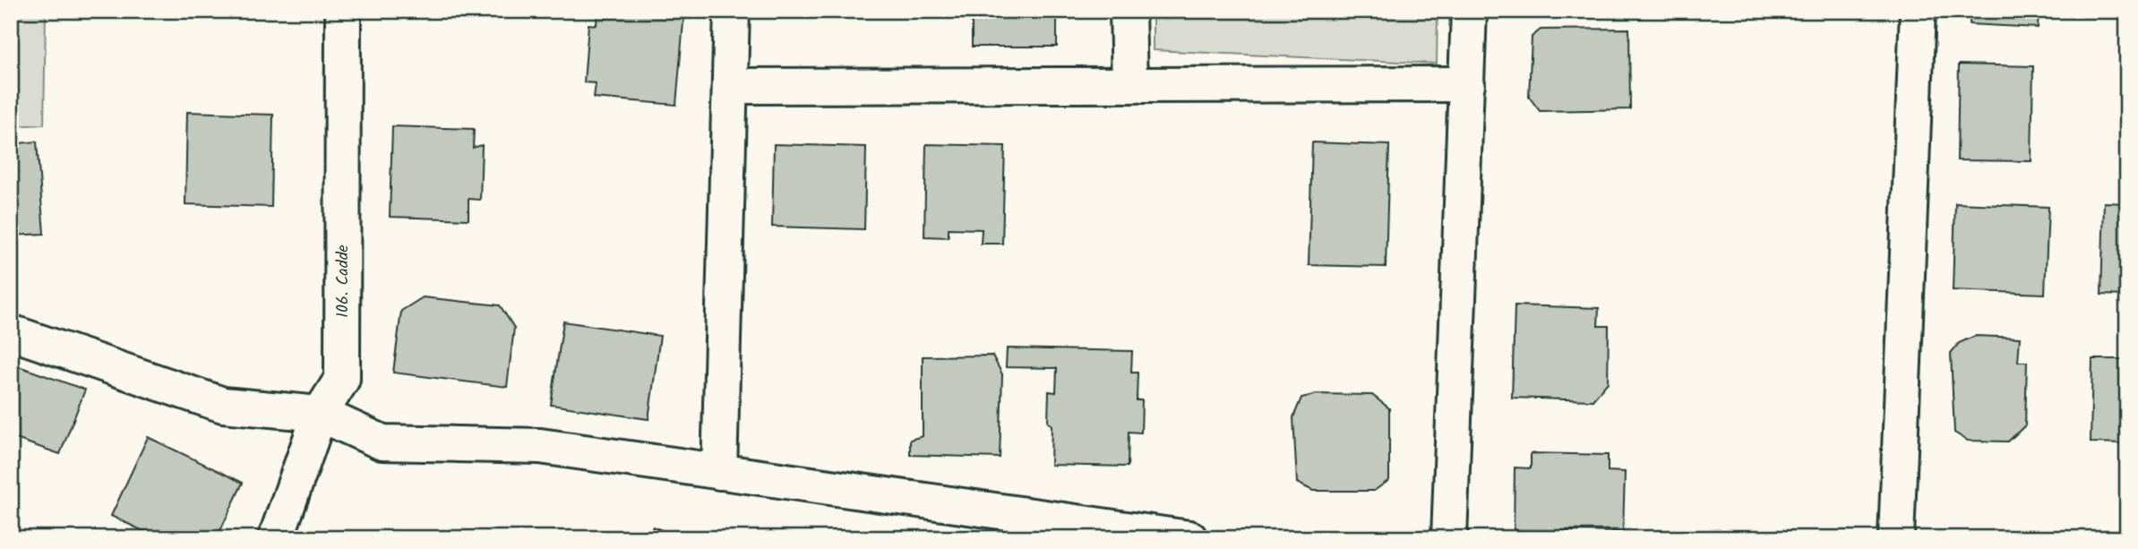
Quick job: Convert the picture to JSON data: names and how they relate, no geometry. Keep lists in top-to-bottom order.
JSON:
{
  "streets": {
    "street": ["106. Cadde"]
  }
}
